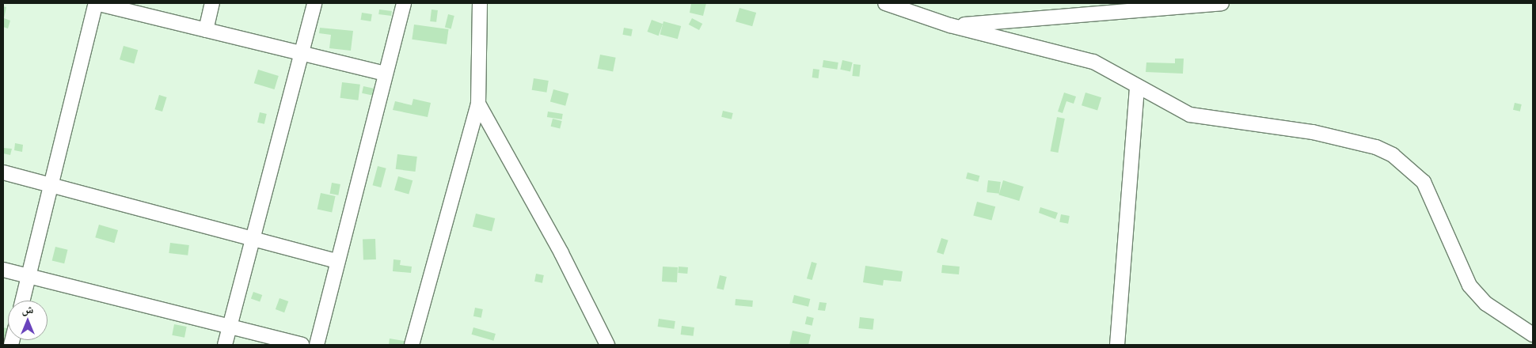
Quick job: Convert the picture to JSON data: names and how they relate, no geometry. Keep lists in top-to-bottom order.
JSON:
{
  "north": "top"
}
